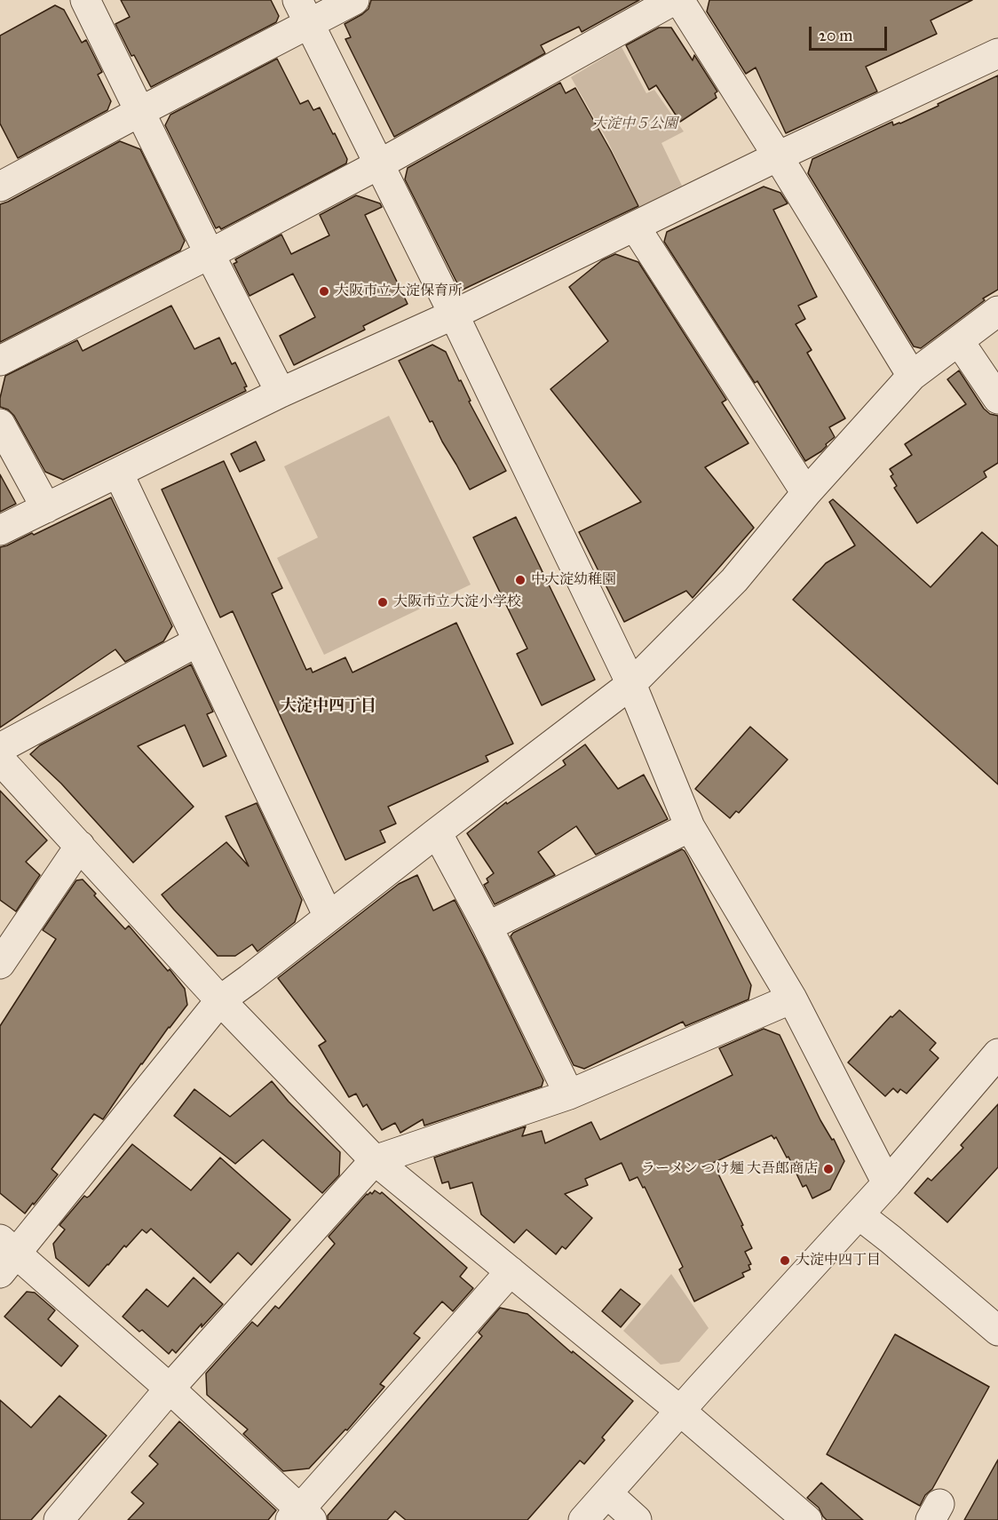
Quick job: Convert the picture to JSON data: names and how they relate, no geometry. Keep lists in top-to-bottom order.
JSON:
{
  "districts": ["大淀中四丁目"],
  "parks": ["大淀中５公園"],
  "places": [
    "大阪市立大淀保育所",
    "中大淀幼稚園",
    "大阪市立大淀小学校",
    "ラーメン つけ麺 大吾郎商店",
    "大淀中四丁目"
  ],
  "scale_bar": "20 m"
}
